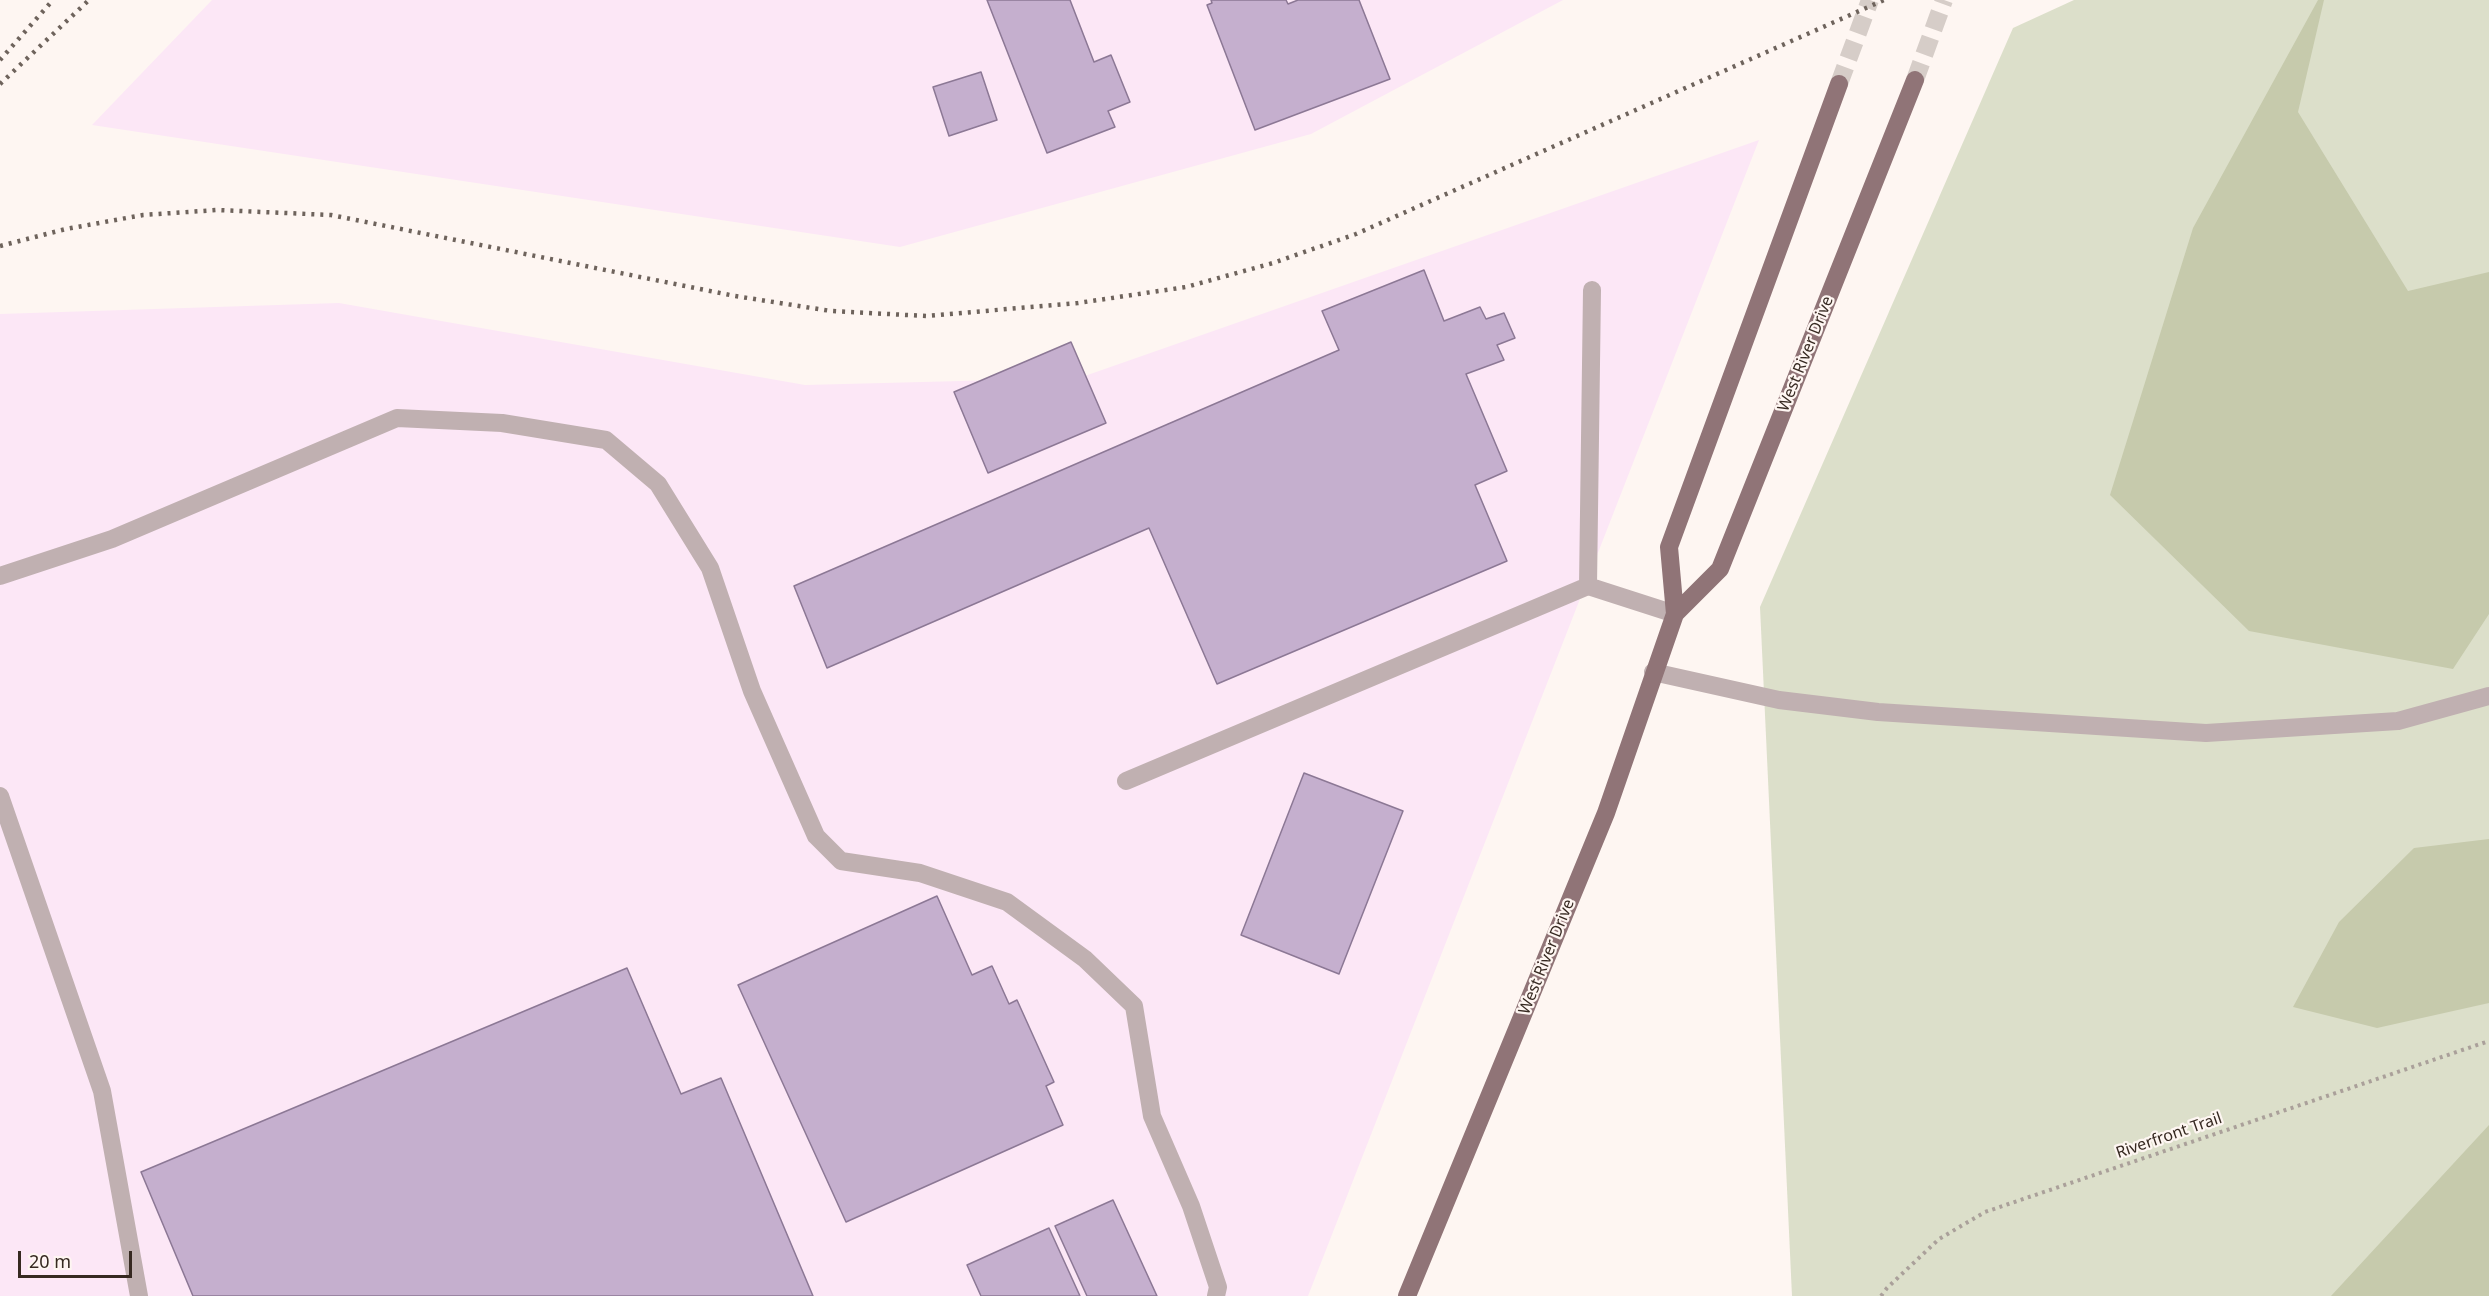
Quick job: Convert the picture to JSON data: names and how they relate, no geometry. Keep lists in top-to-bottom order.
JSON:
{
  "streets": {
    "main road": ["West River Drive"],
    "path": ["Riverfront Trail"]
  },
  "scale_bar": "20 m"
}
